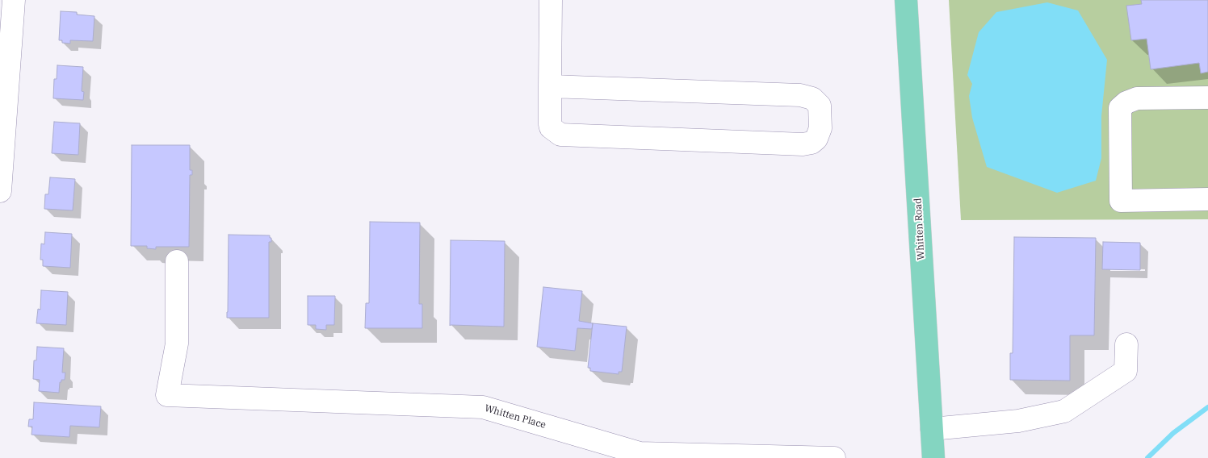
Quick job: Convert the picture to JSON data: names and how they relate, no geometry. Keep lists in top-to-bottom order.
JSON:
{
  "streets": {
    "main road": ["Whitten Road"],
    "street": ["Whitten Place"]
  }
}
